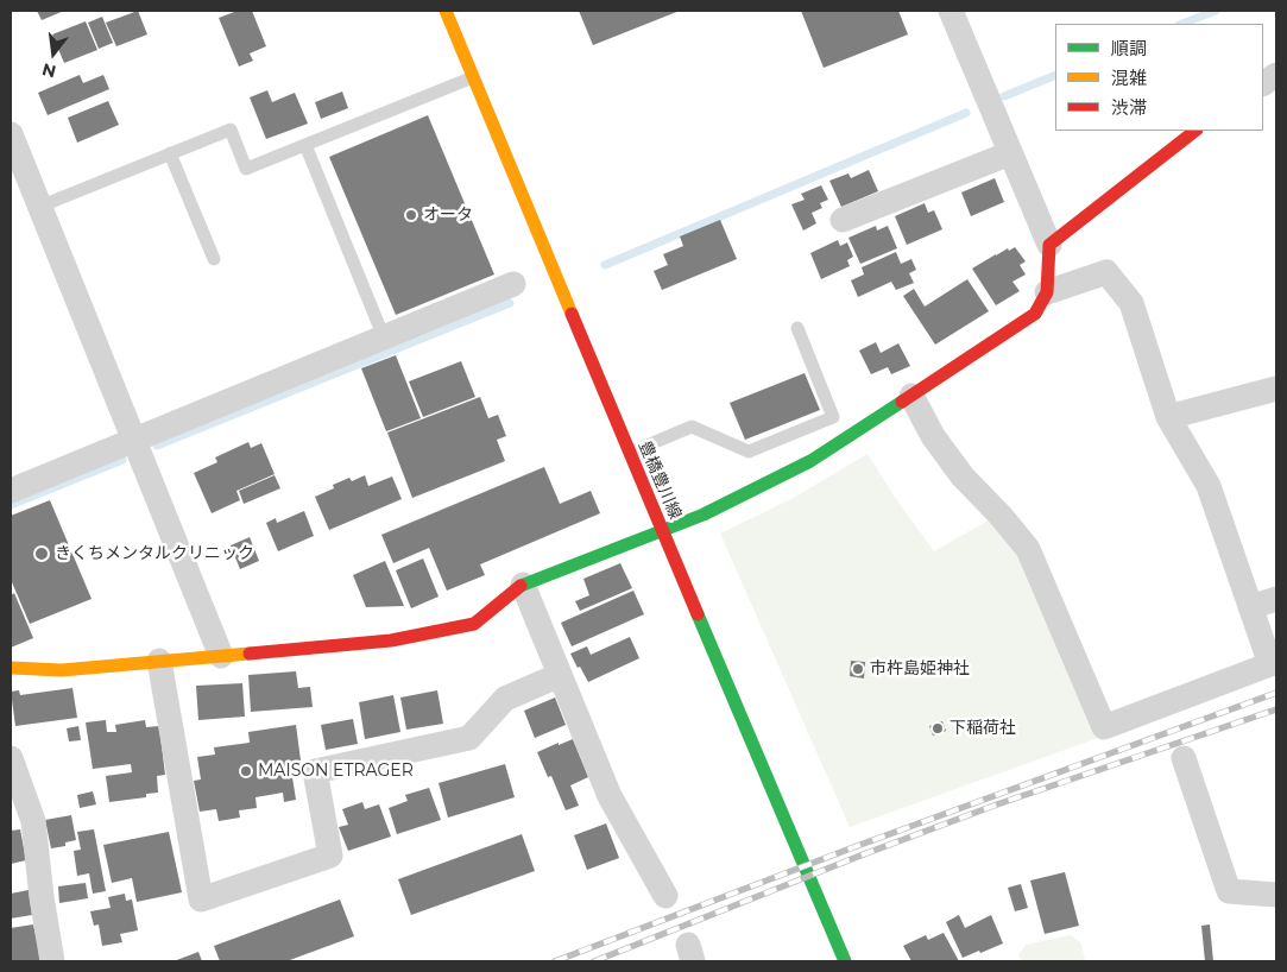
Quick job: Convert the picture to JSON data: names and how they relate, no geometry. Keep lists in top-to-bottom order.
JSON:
{
  "streets": {
    "street": ["豊橋豊川線"]
  },
  "places": [
    "オータ",
    "きくちメンタルクリニック",
    "市杵島姫神社",
    "下稲荷社",
    "MAISON ETRAGER"
  ],
  "legend": ["順調", "混雑", "渋滞"],
  "north": "bottom"
}
